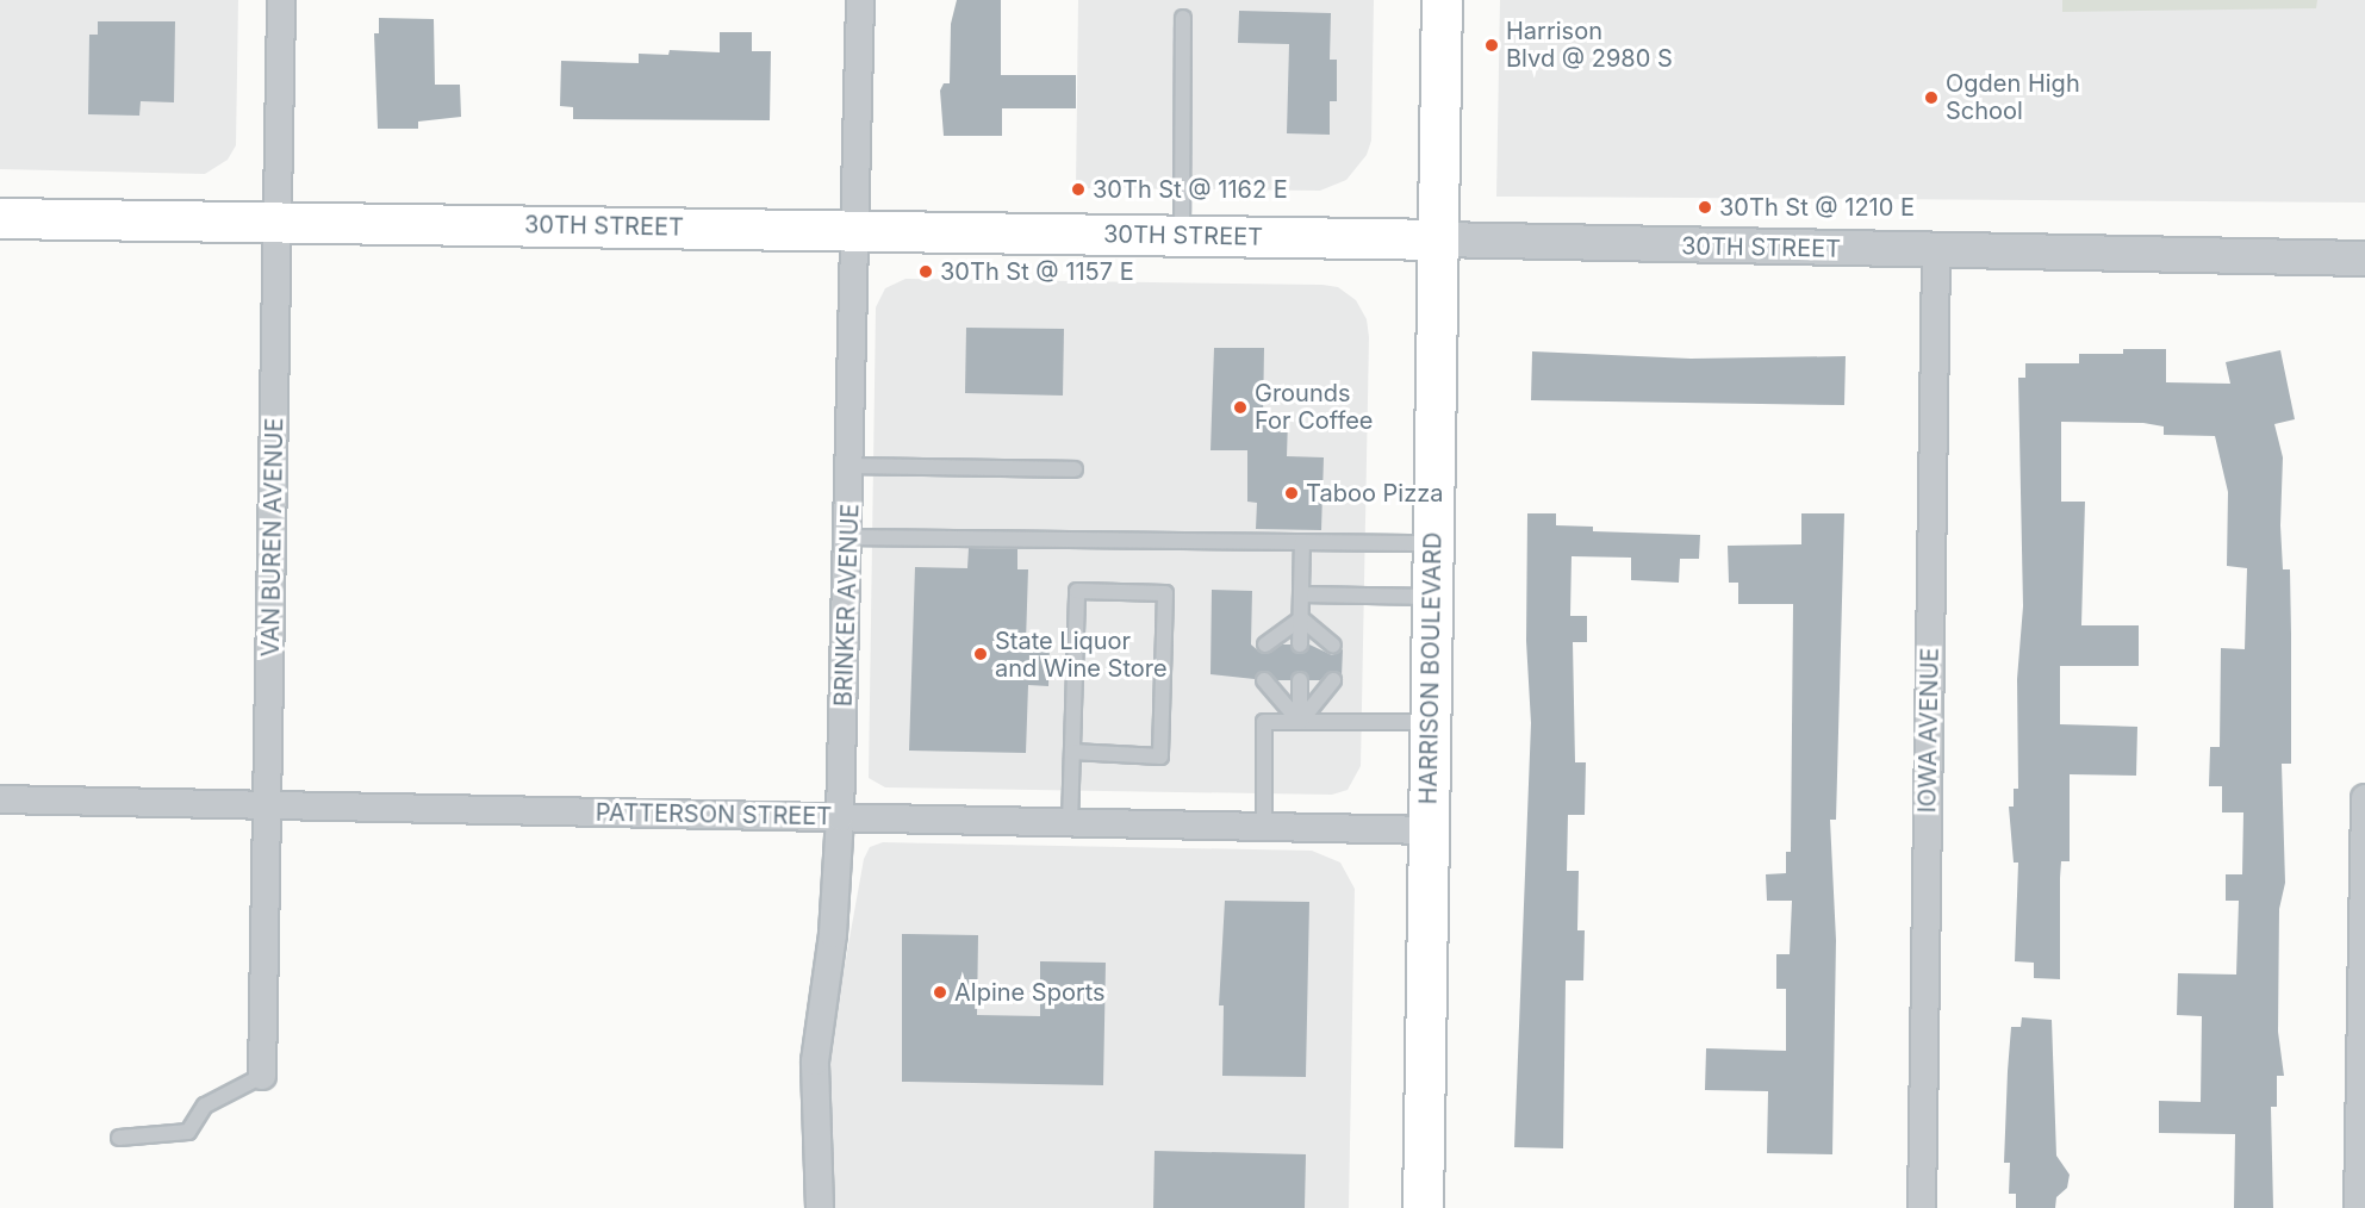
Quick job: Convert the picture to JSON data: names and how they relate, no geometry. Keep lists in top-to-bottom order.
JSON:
{
  "streets": {
    "main road": ["30TH STREET", "HARRISON BOULEVARD"],
    "street": [
      "VAN BUREN AVENUE",
      "BRINKER AVENUE",
      "IOWA AVENUE",
      "PATTERSON STREET"
    ]
  },
  "crossings": [
    ["30TH STREET", "VAN BUREN AVENUE"],
    ["30TH STREET", "BRINKER AVENUE"],
    ["30TH STREET", "HARRISON BOULEVARD"],
    ["30TH STREET", "IOWA AVENUE"],
    ["VAN BUREN AVENUE", "PATTERSON STREET"],
    ["BRINKER AVENUE", "PATTERSON STREET"],
    ["HARRISON BOULEVARD", "PATTERSON STREET"]
  ],
  "places": [
    "Harrison Blvd @ 2980 S",
    "Ogden High School",
    "30Th St @ 1162 E",
    "30Th St @ 1210 E",
    "30Th St @ 1157 E",
    "Grounds For Coffee",
    "Taboo Pizza",
    "State Liquor and Wine Store",
    "Alpine Sports"
  ]
}
